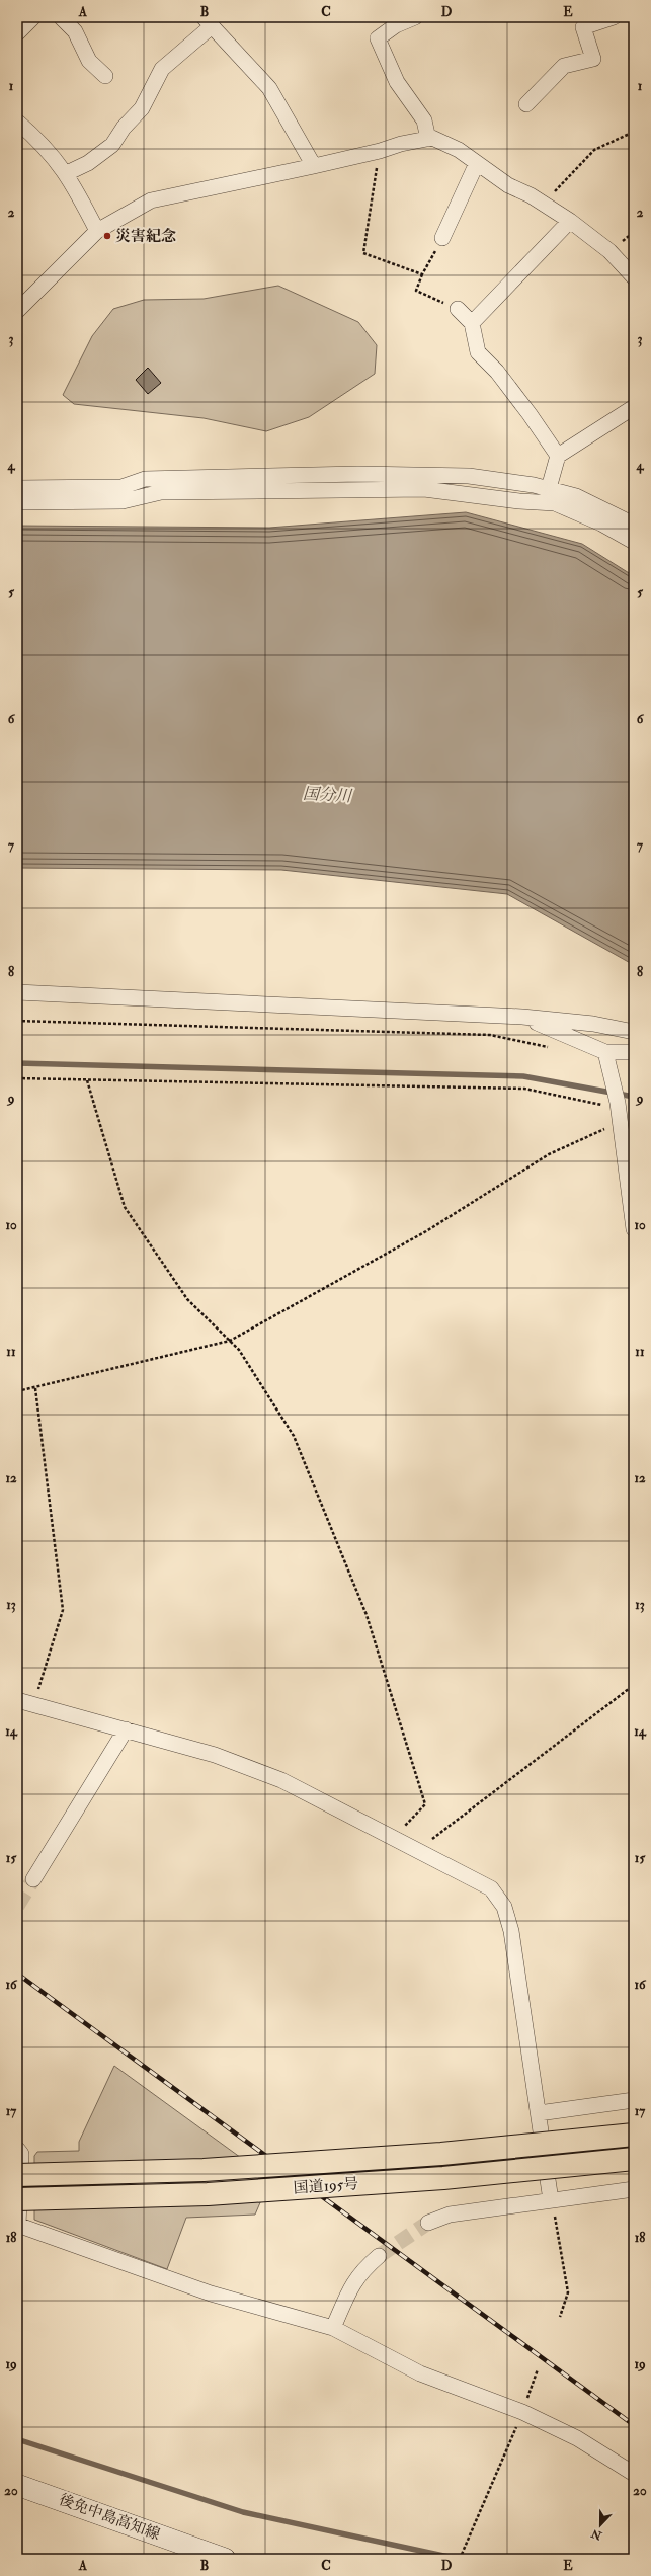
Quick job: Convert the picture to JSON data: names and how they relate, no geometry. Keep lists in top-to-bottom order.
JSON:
{
  "streets": {
    "highway": ["国道195号"],
    "main road": ["後免中島高知線"]
  },
  "water": ["国分川"],
  "places": ["災害紀念"],
  "north": "bottom",
  "grid": {
    "columns": [
      "A",
      "B",
      "C",
      "D",
      "E"
    ],
    "rows": [
      "1",
      "2",
      "3",
      "4",
      "5",
      "6",
      "7",
      "8",
      "9",
      "10",
      "11",
      "12",
      "13",
      "14",
      "15",
      "16",
      "17",
      "18",
      "19",
      "20"
    ]
  }
}
